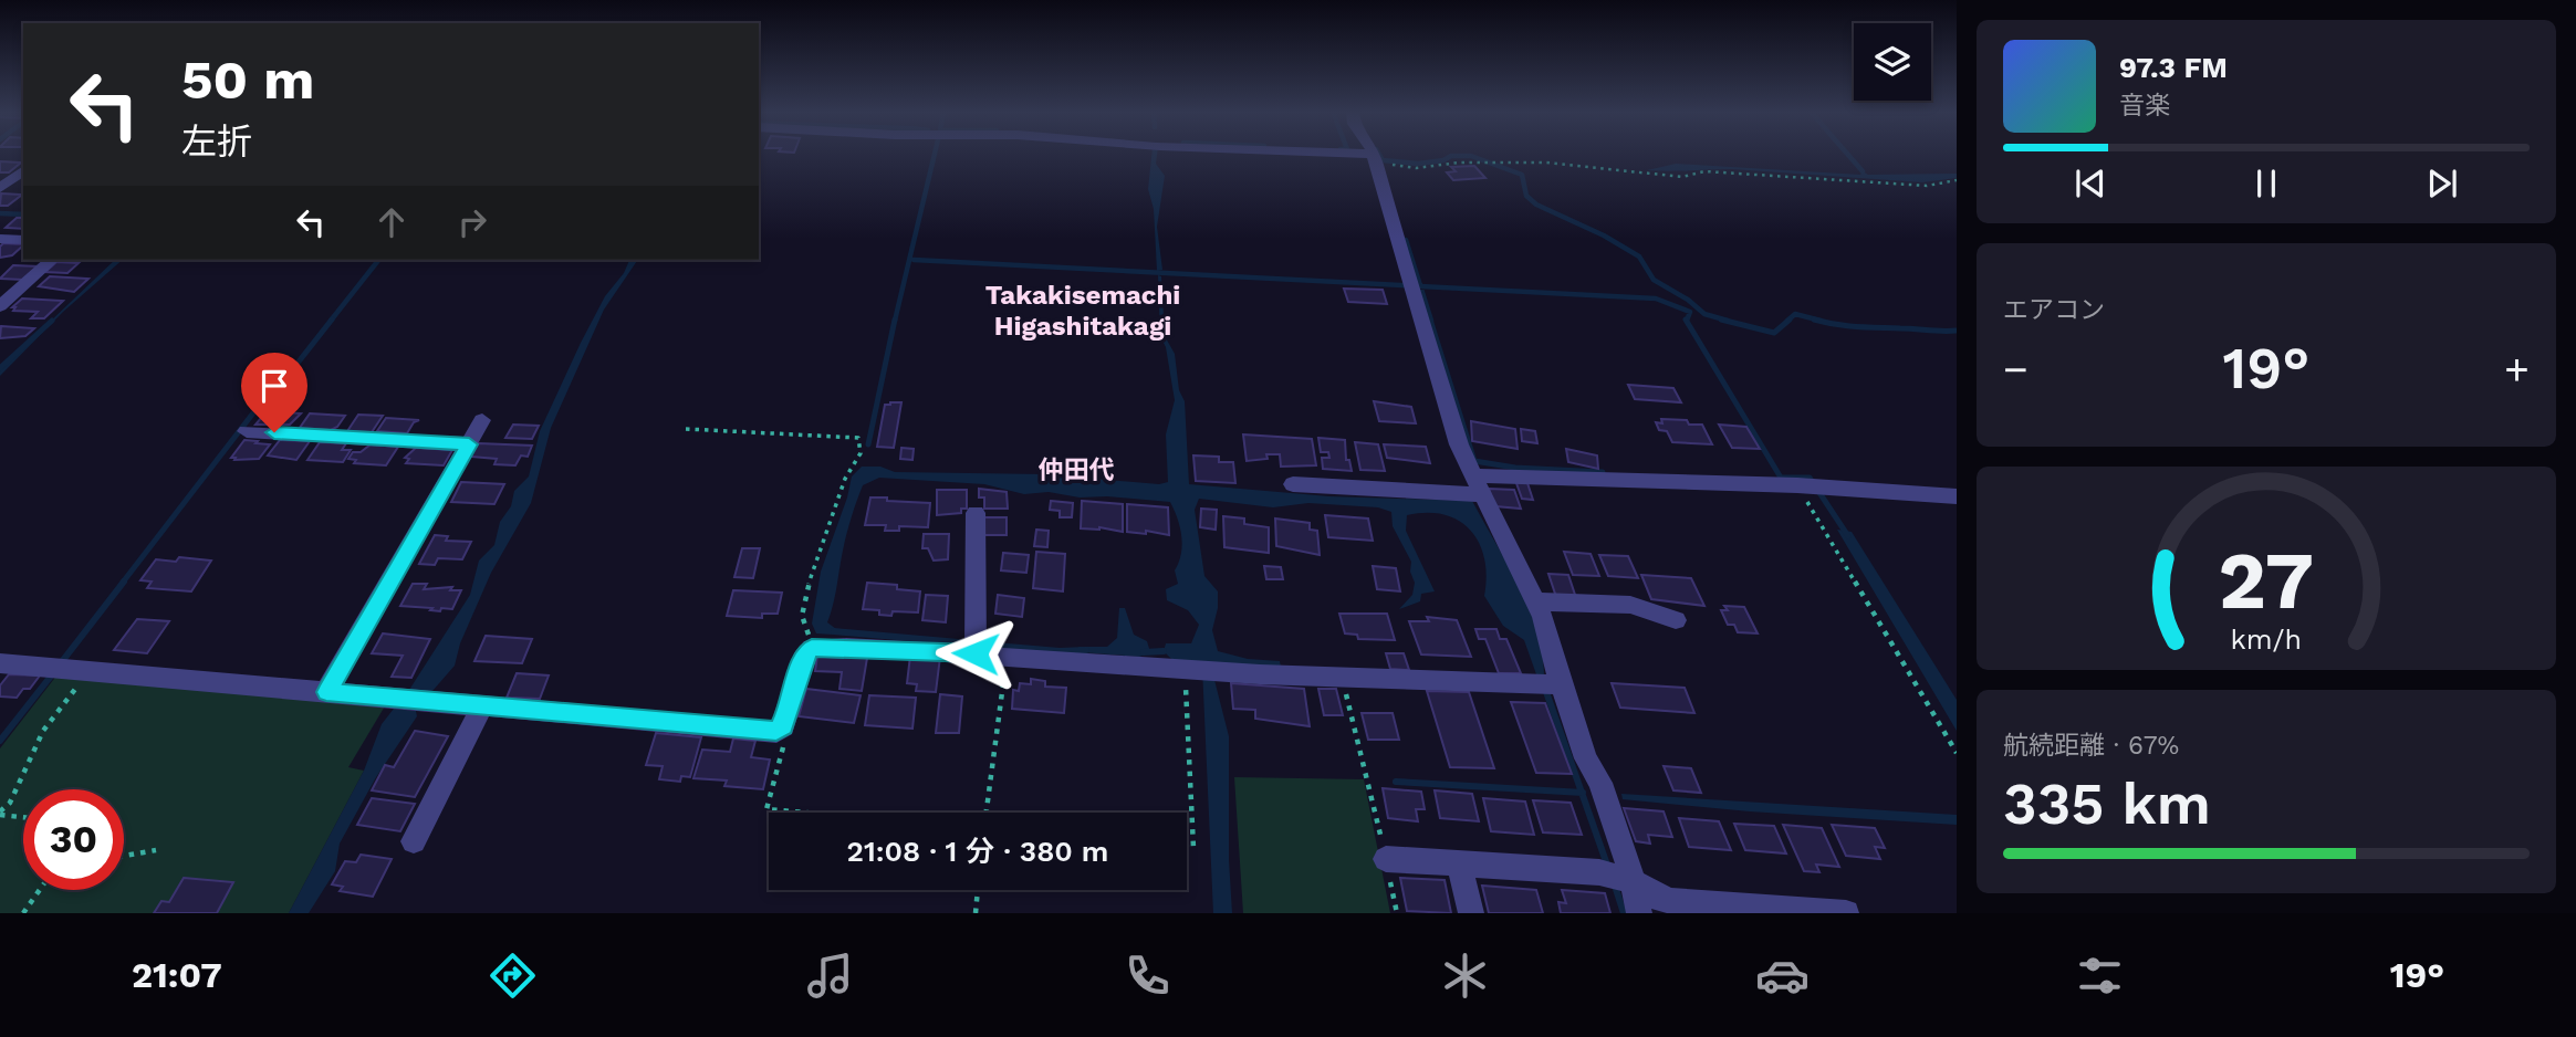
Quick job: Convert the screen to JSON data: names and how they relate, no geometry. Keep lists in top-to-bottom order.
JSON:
{
  "districts": ["Takakisemachi Higashitakagi", "仲田代"],
  "page": {
    "turn": ["50 m", "左折"],
    "song": ["97.3 FM", "音楽"],
    "tile": [
      "エアコン",
      ["航続距離 · 67%", "335 km"]
    ],
    "heat": ["−", "19°", "+"],
    "limit": "30",
    "trip": "21:08 · 1 分 · 380 m",
    "tabs": ["21:07", "19°"],
    "gauge": ["27", "km/h"]
  }
}
